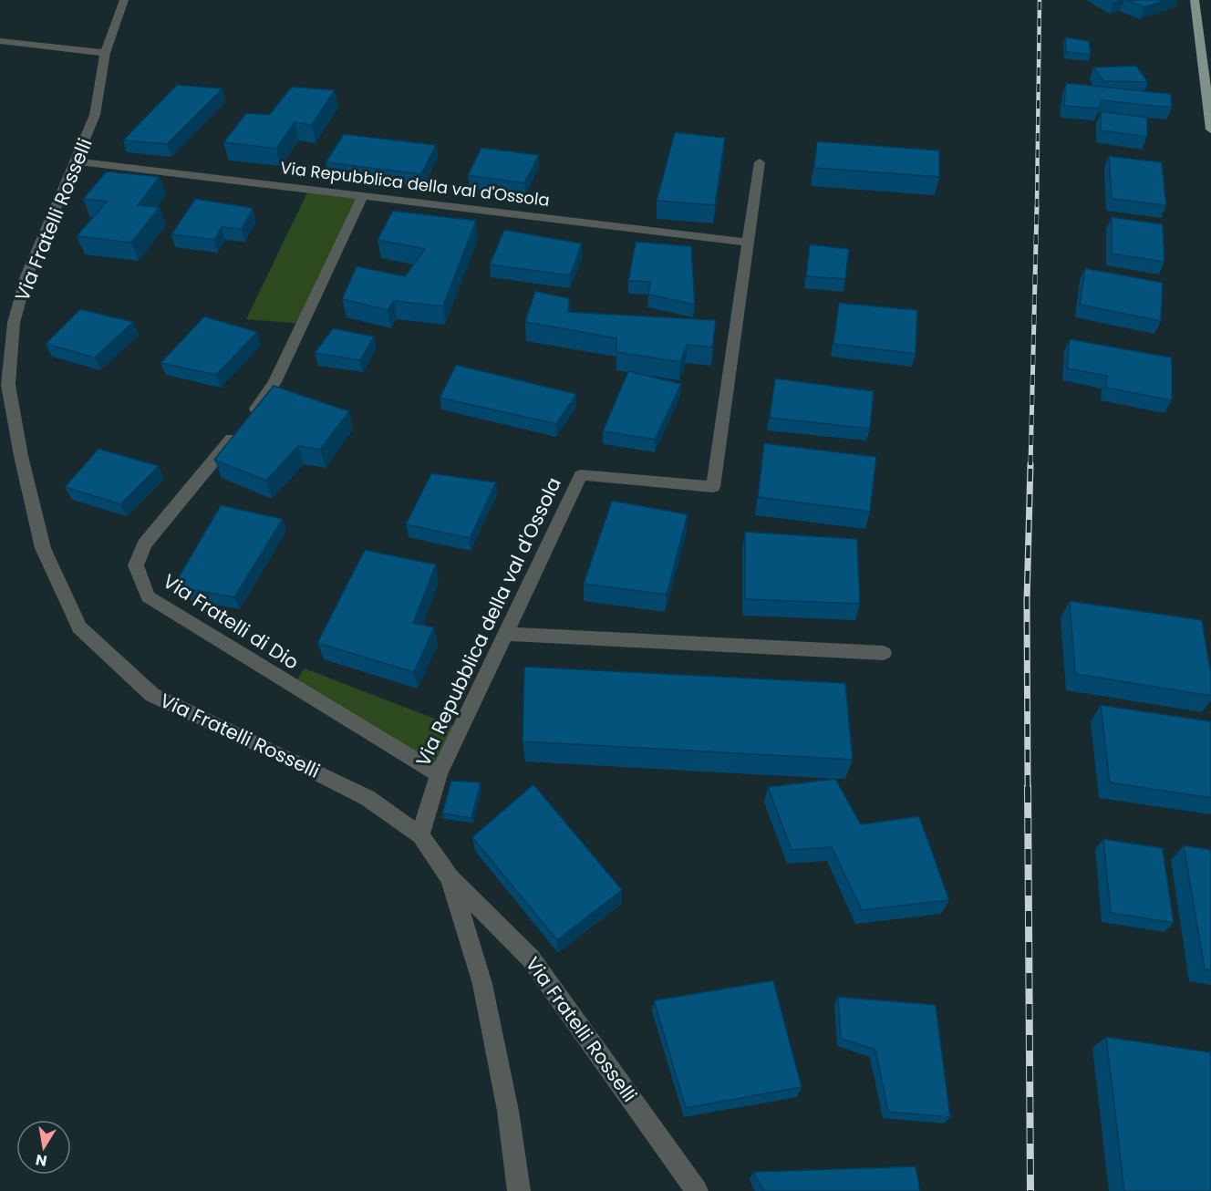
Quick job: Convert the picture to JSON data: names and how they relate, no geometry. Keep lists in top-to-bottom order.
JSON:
{
  "streets": {
    "street": ["Via Repubblica della val d'Ossola", "Via Fratelli Rosselli", "Via Fratelli di Dio"]
  },
  "crossings": [
    ["Via Repubblica della val d'Ossola", "Via Fratelli Rosselli"],
    ["Via Repubblica della val d'Ossola", "Via Fratelli di Dio"]
  ],
  "north": "bottom"
}
